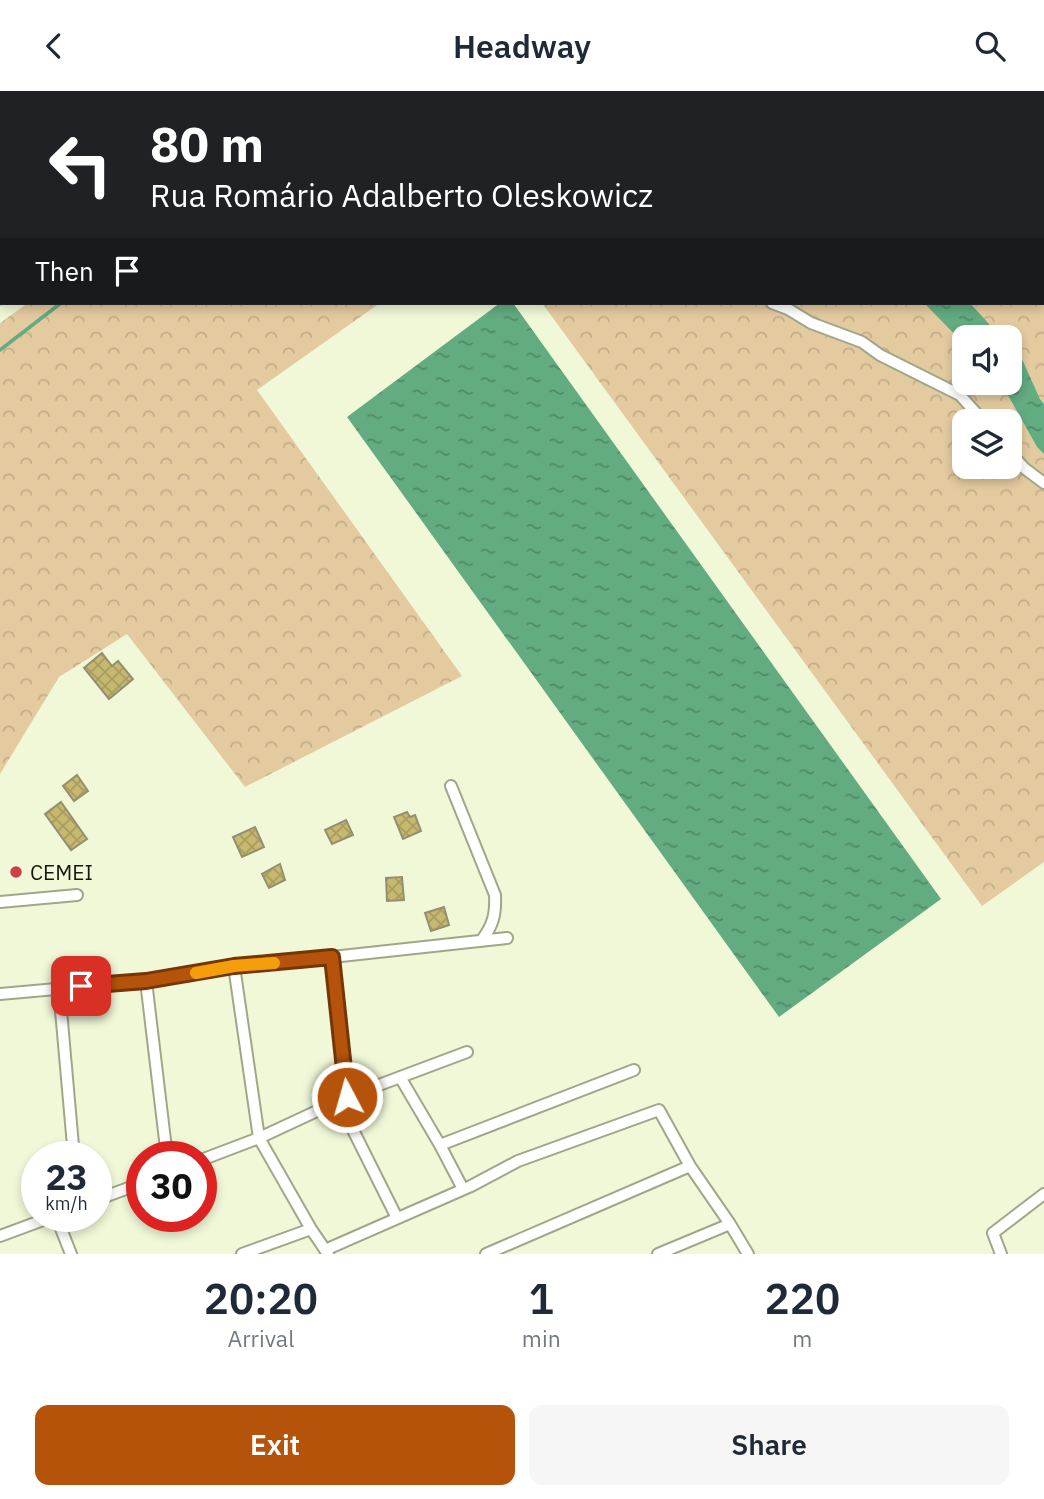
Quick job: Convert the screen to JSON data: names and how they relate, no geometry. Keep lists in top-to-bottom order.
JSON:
{
  "places": ["CEMEI"],
  "page": {
    "header": "Headway",
    "turn": ["80 m", "Rua Romário Adalberto Oleskowicz"],
    "then": "Then",
    "speed": "23 km/h",
    "limit": "30",
    "eta": [
      "20:20",
      "Arrival",
      "1",
      "min",
      "220",
      "m"
    ],
    "buttons": ["Exit", "Share"]
  }
}
